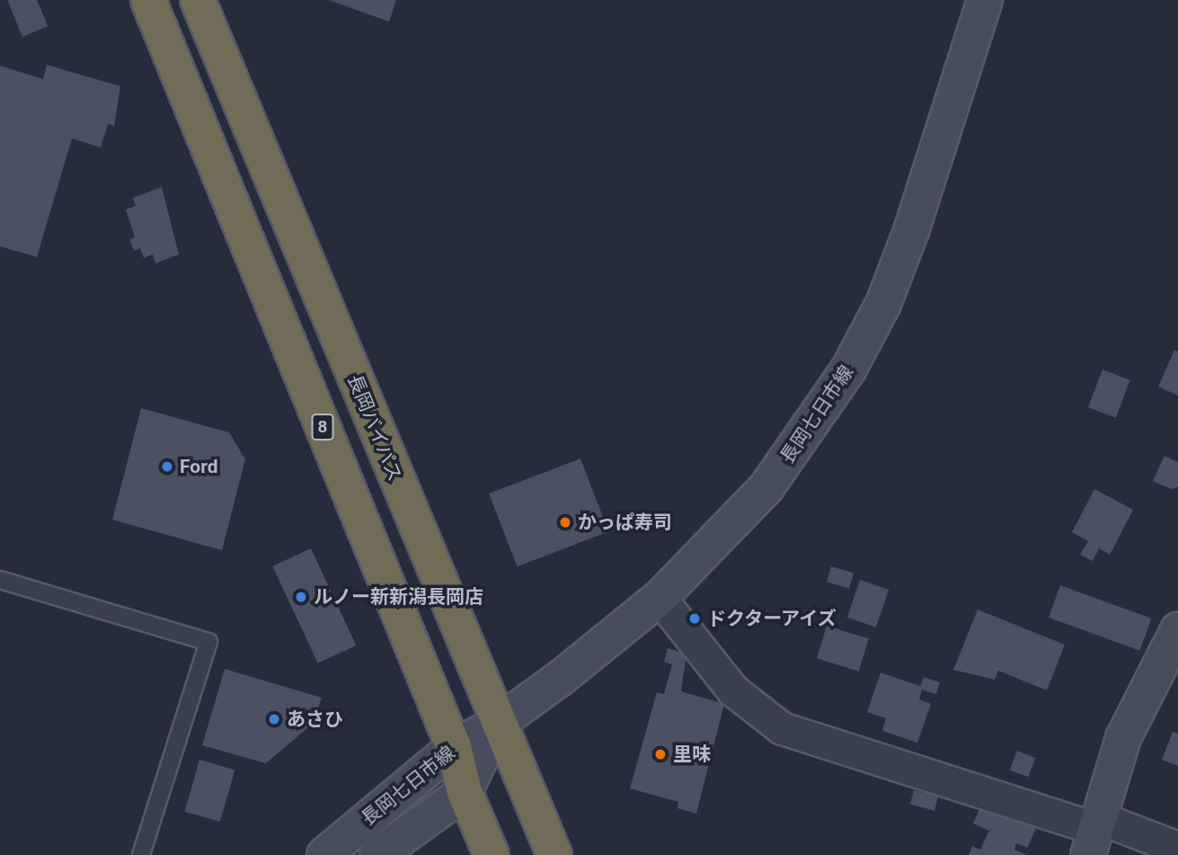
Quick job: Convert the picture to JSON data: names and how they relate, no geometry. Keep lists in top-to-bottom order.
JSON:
{
  "streets": {
    "highway": ["8", "長岡バイパス"],
    "main road": ["長岡七日市線"]
  },
  "crossings": [
    ["長岡七日市線", "8"],
    ["長岡七日市線", "長岡バイパス"]
  ],
  "places": [
    "Ford",
    "かっぱ寿司",
    "ルノー新新潟長岡店",
    "ドクターアイズ",
    "あさひ",
    "里味"
  ]
}
